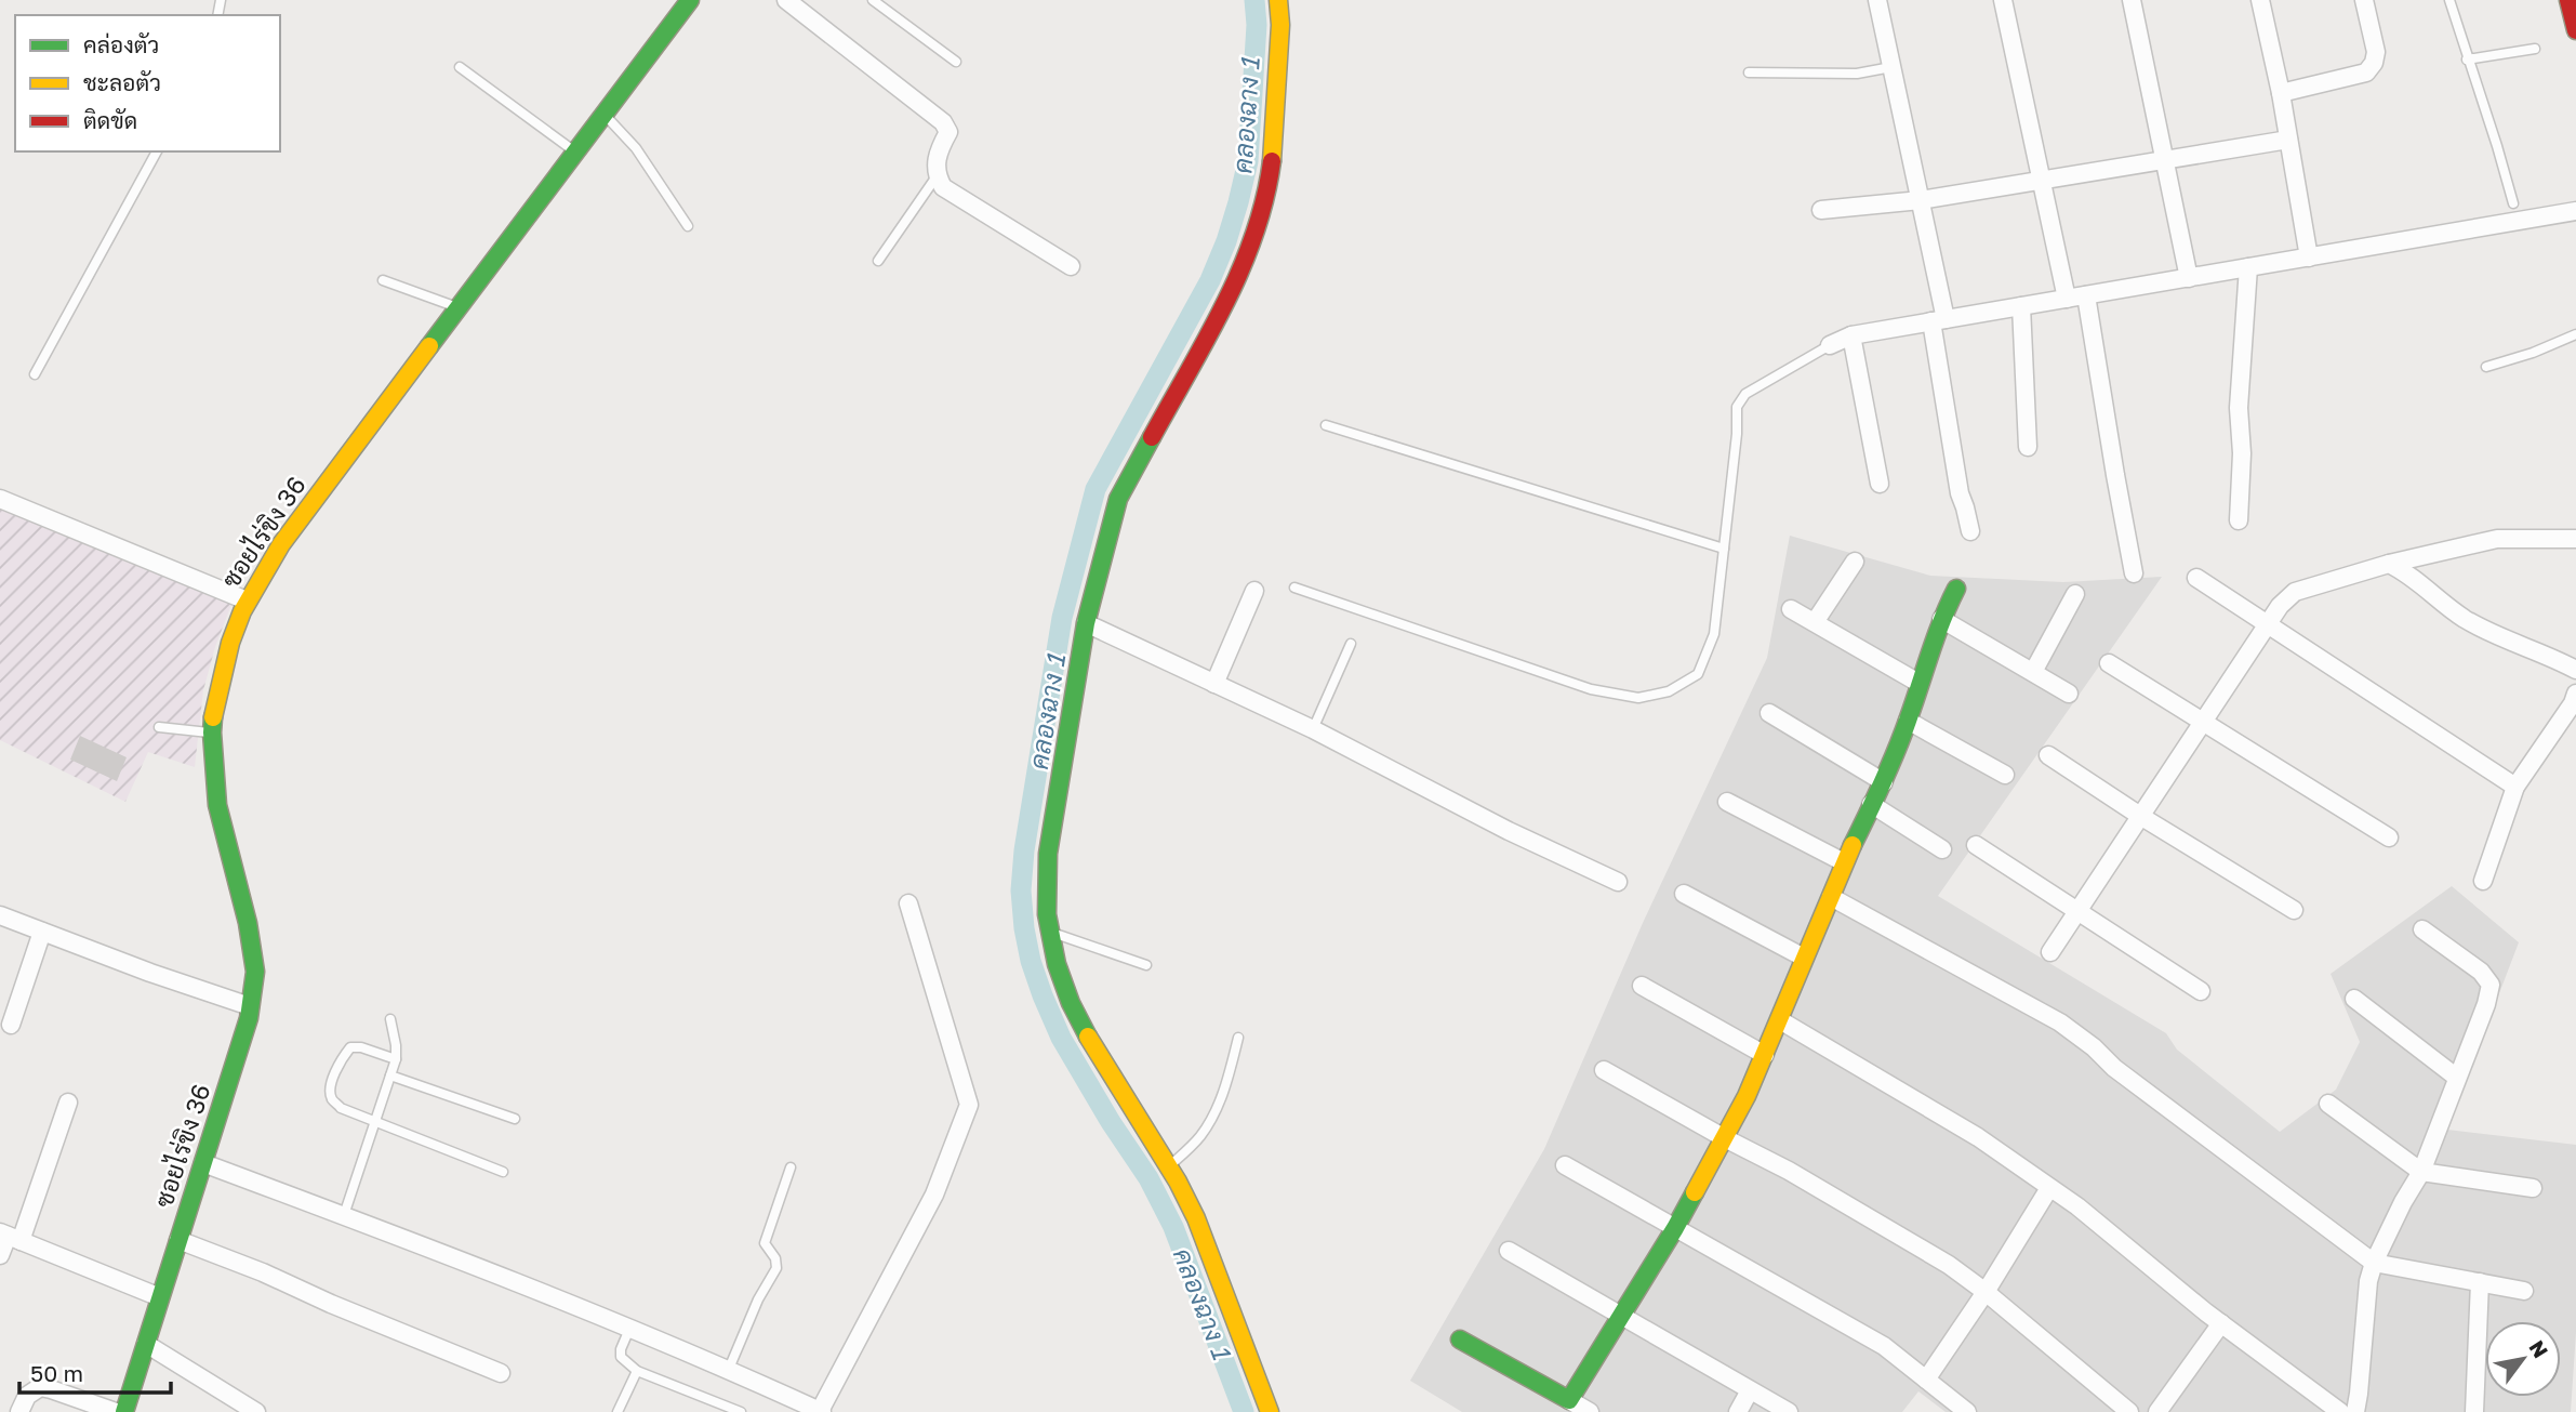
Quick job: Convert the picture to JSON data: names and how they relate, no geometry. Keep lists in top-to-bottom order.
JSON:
{
  "streets": {
    "street": ["ซอยไร่ขิง 36"]
  },
  "water": ["คลองฉาง 1"],
  "legend": ["คล่องตัว", "ชะลอตัว", "ติดขัด"],
  "scale_bar": "50 m",
  "north": "top right"
}
